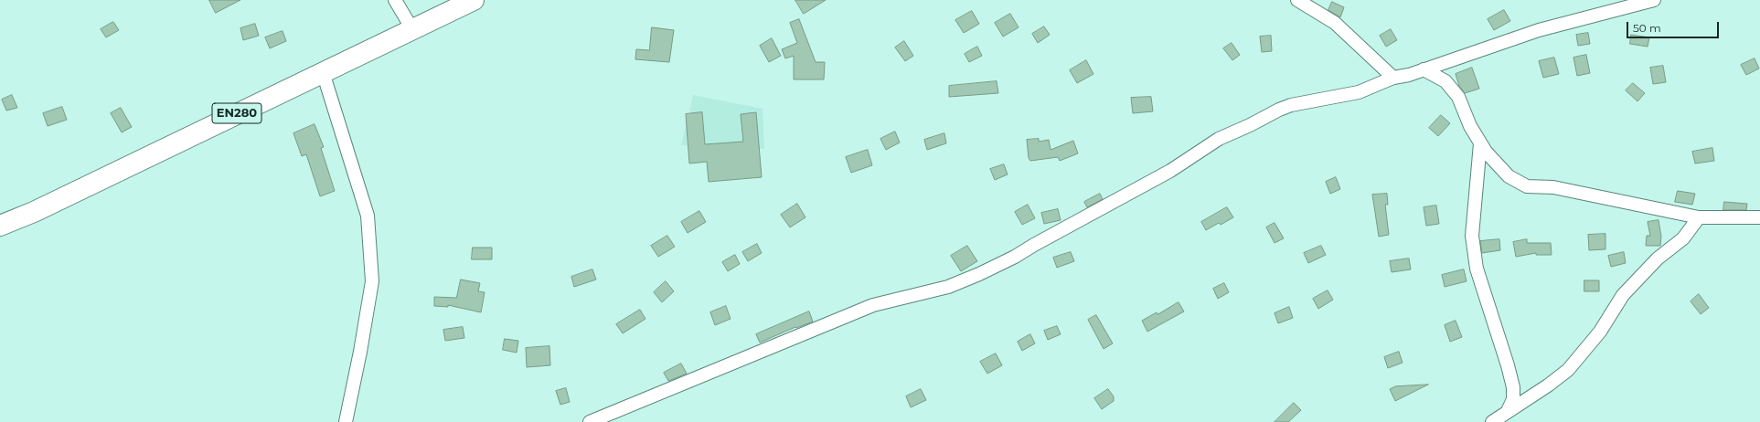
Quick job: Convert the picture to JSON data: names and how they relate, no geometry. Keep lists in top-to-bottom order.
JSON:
{
  "streets": {
    "main road": ["EN280"]
  },
  "scale_bar": "50 m"
}
